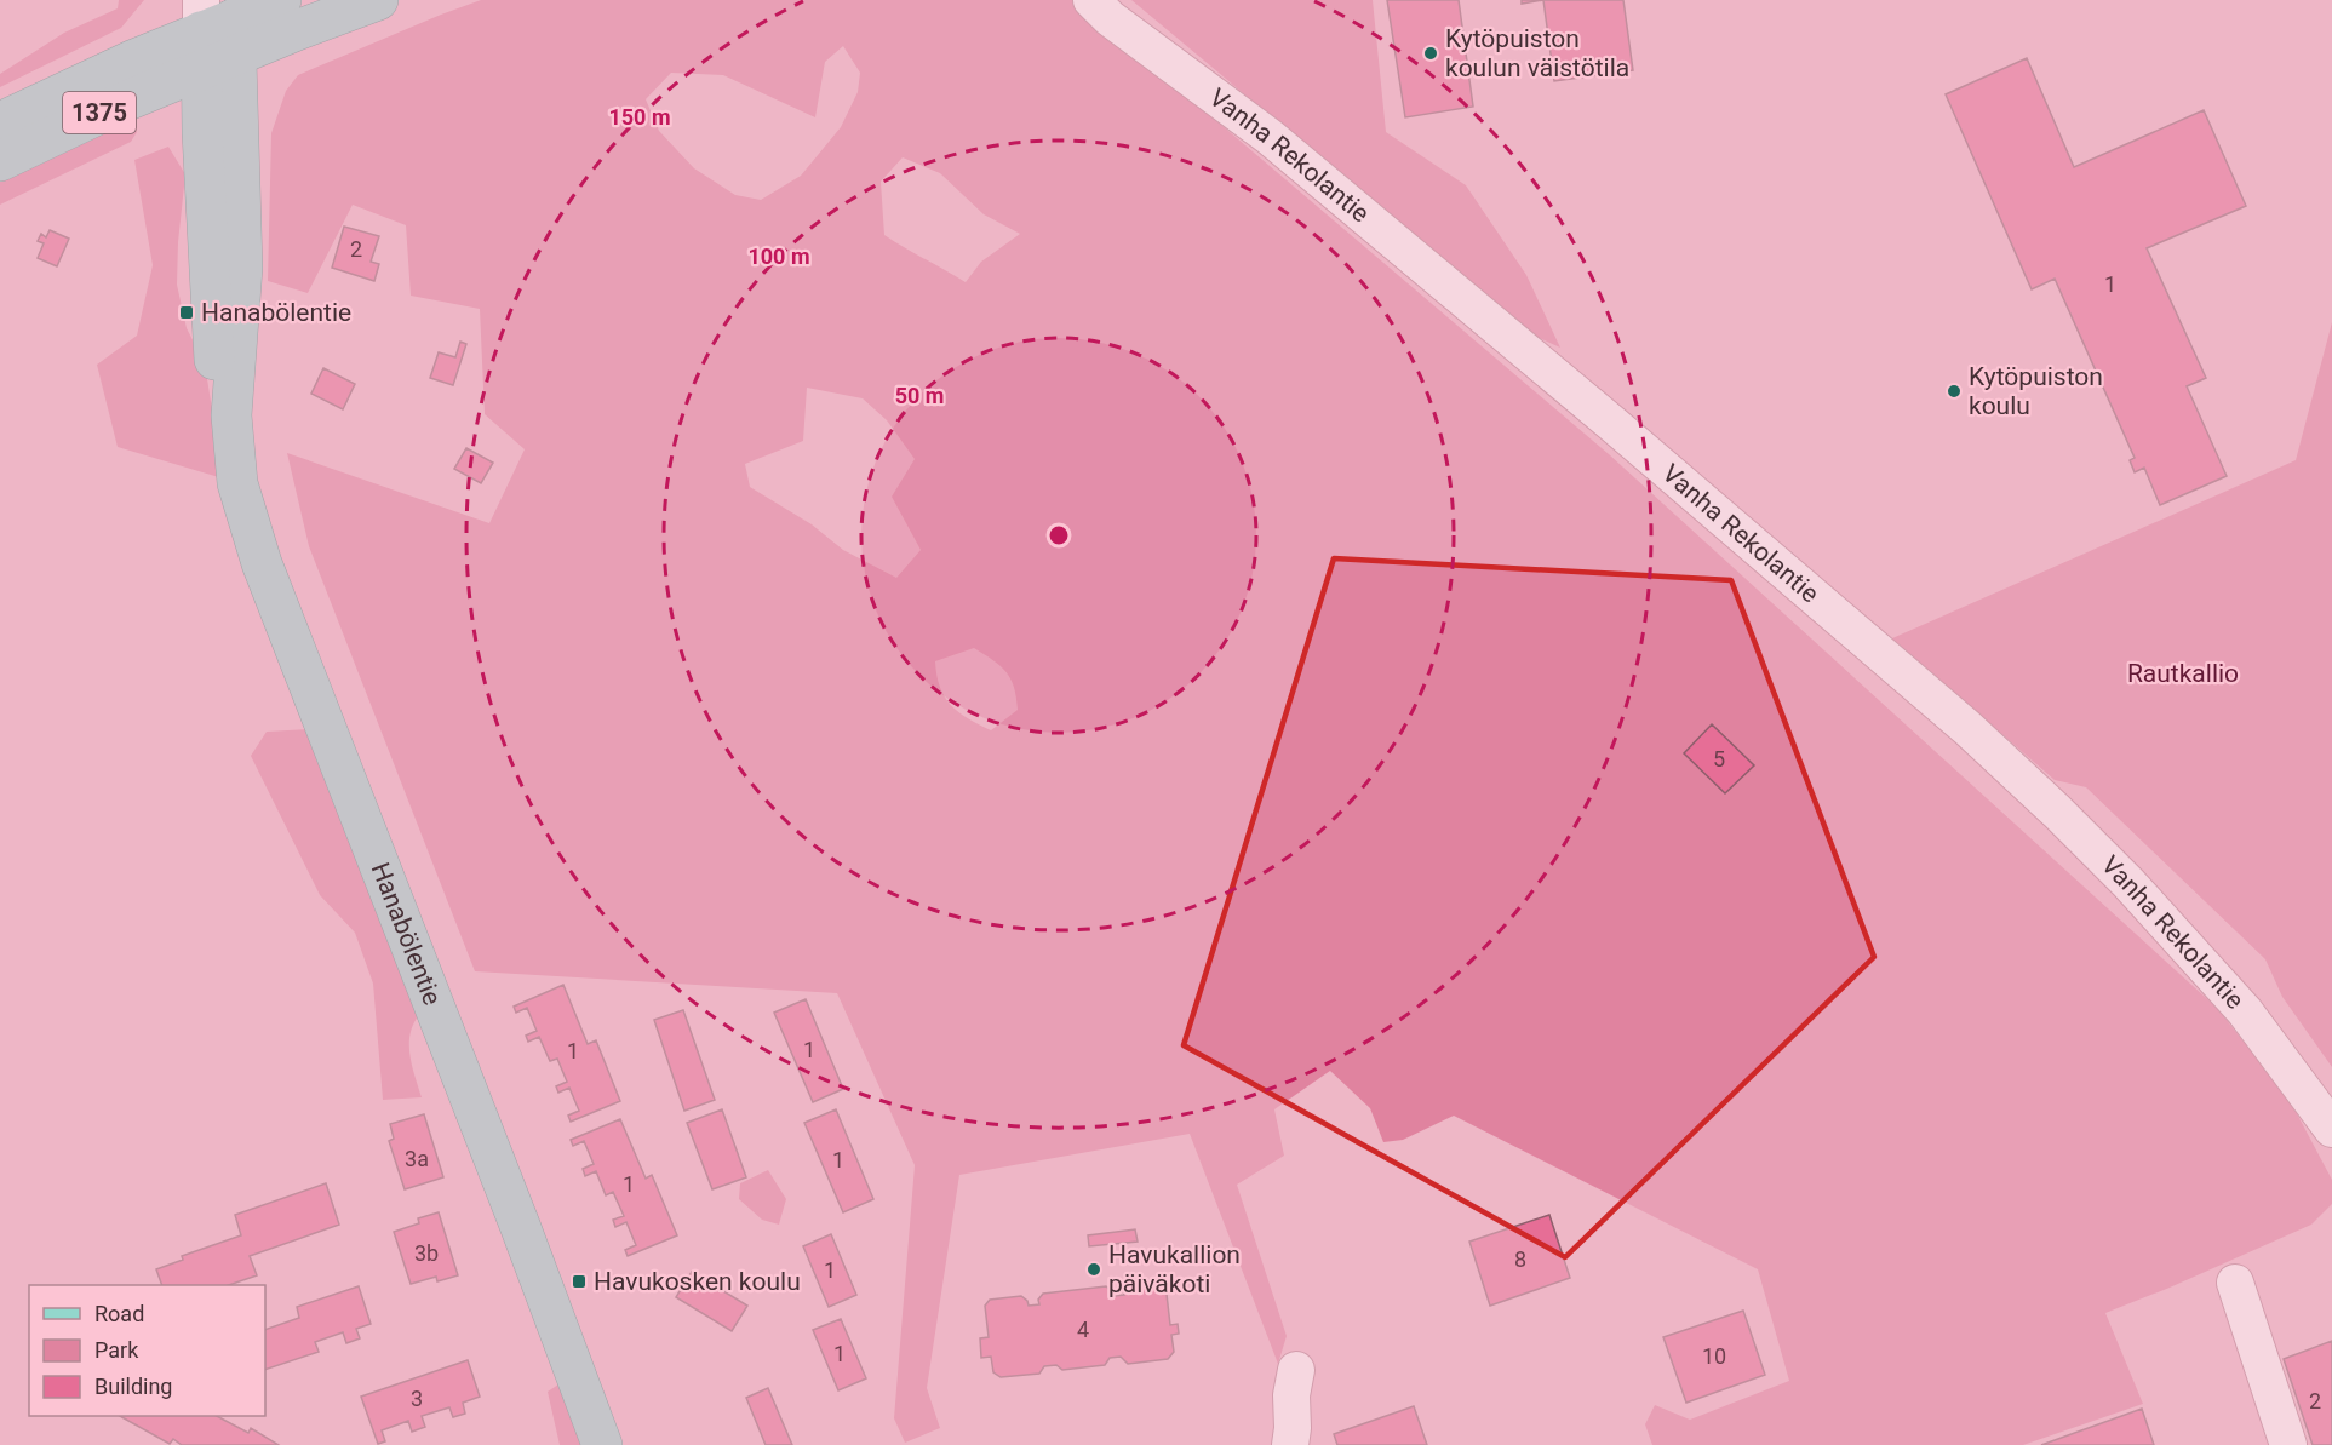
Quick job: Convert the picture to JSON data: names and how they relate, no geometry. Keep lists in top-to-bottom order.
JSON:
{
  "streets": {
    "main road": ["1375", "Hanabölentie"],
    "street": ["Vanha Rekolantie"]
  },
  "crossings": [
    ["1375", "Hanabölentie"]
  ],
  "parks": ["Rautkallio"],
  "places": {
    "other": ["Kytöpuiston koulun väistötila", "Kytöpuiston koulu", "Havukallion päiväkoti"],
    "transit": ["Hanabölentie", "Havukosken koulu"]
  },
  "house_numbers": [
    "2",
    "1",
    "5",
    "1",
    "1",
    "3a",
    "1",
    "1",
    "3b",
    "8",
    "1",
    "4",
    "1",
    "10",
    "3",
    "2"
  ],
  "legend": ["Road", "Park", "Building"],
  "rings": ["150 m", "100 m", "50 m"]
}
